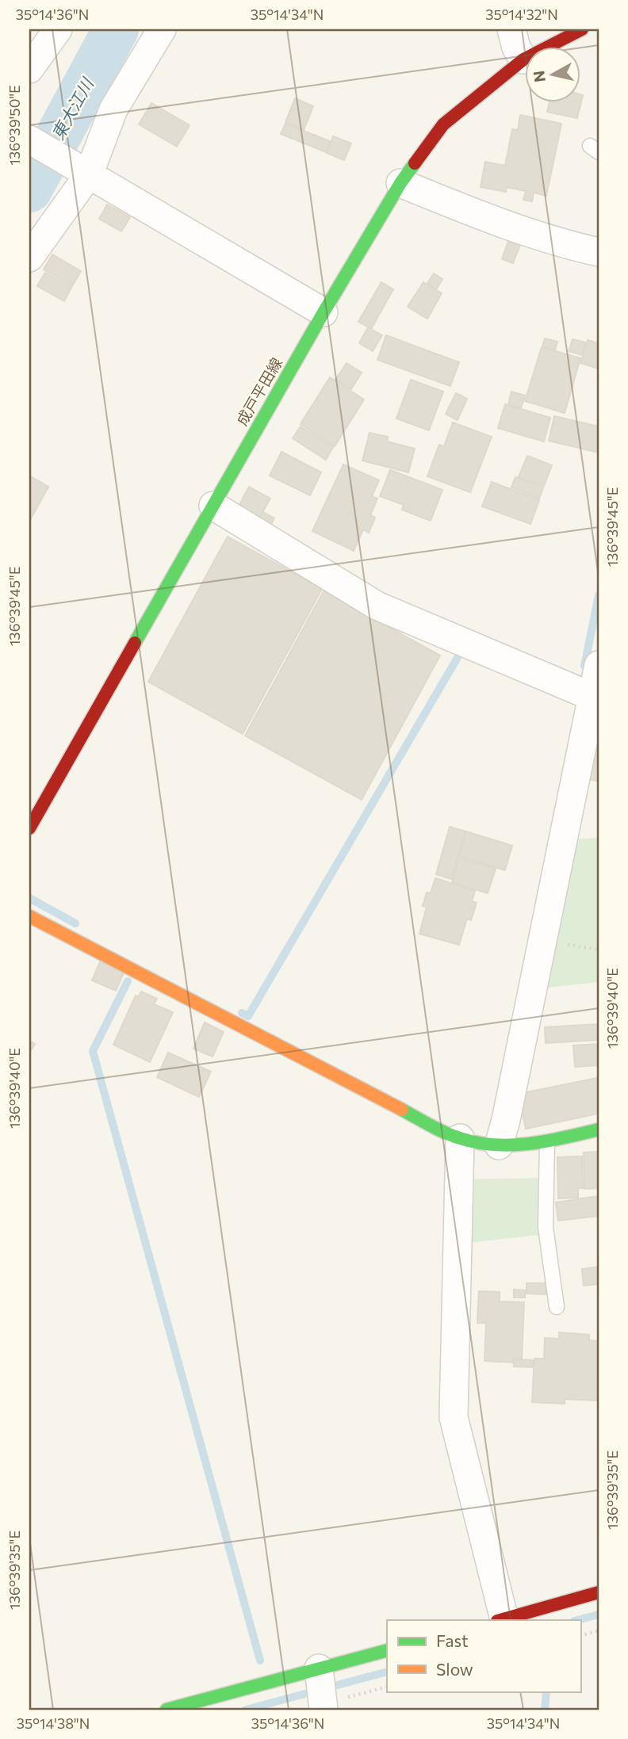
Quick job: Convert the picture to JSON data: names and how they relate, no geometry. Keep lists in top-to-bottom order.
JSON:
{
  "streets": {
    "main road": ["成戸平田線"]
  },
  "water": ["東大江川"],
  "legend": ["Fast", "Slow"],
  "north": "left",
  "coordinates": [
    "35°14'36\"N",
    "35°14'34\"N",
    "35°14'32\"N",
    "136°39'50\"E",
    "136°39'45\"E",
    "136°39'40\"E",
    "136°39'35\"E",
    "35°14'38\"N"
  ]
}
